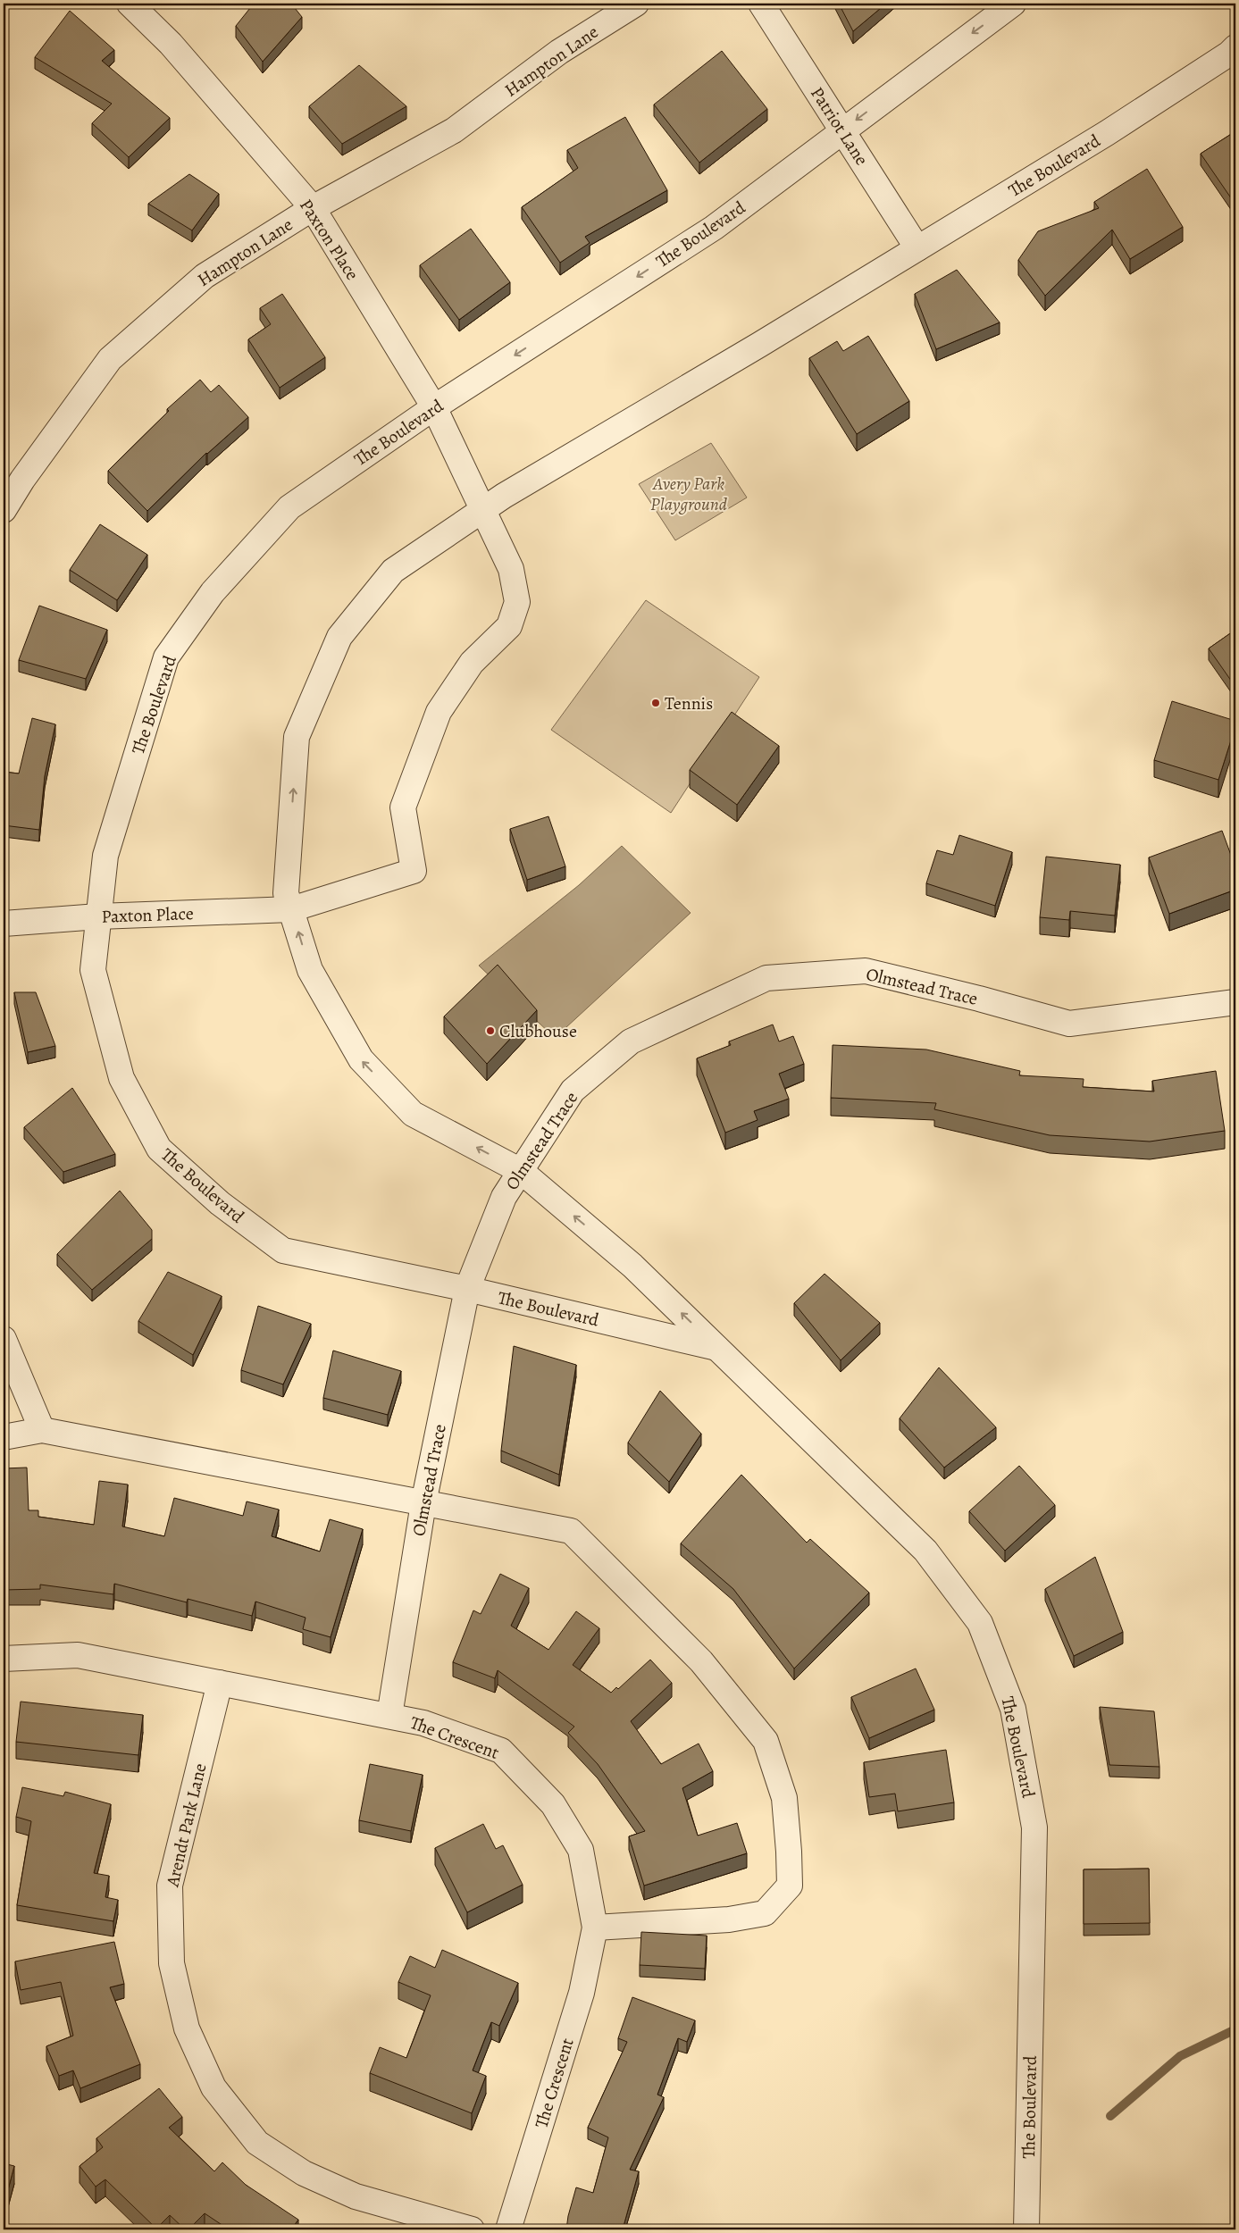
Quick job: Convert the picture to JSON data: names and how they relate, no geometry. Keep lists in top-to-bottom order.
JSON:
{
  "streets": {
    "street": [
      "Hampton Lane",
      "Patriot Lane",
      "The Boulevard",
      "Paxton Place",
      "Olmstead Trace",
      "The Crescent",
      "Arendt Park Lane"
    ]
  },
  "crossings": [
    ["Hampton Lane", "Paxton Place"],
    ["Patriot Lane", "The Boulevard"],
    ["The Boulevard", "Paxton Place"],
    ["The Boulevard", "Olmstead Trace"],
    ["Olmstead Trace", "The Crescent"],
    ["The Crescent", "Arendt Park Lane"]
  ],
  "parks": ["Avery Park Playground"],
  "places": ["Tennis", "Clubhouse"]
}
